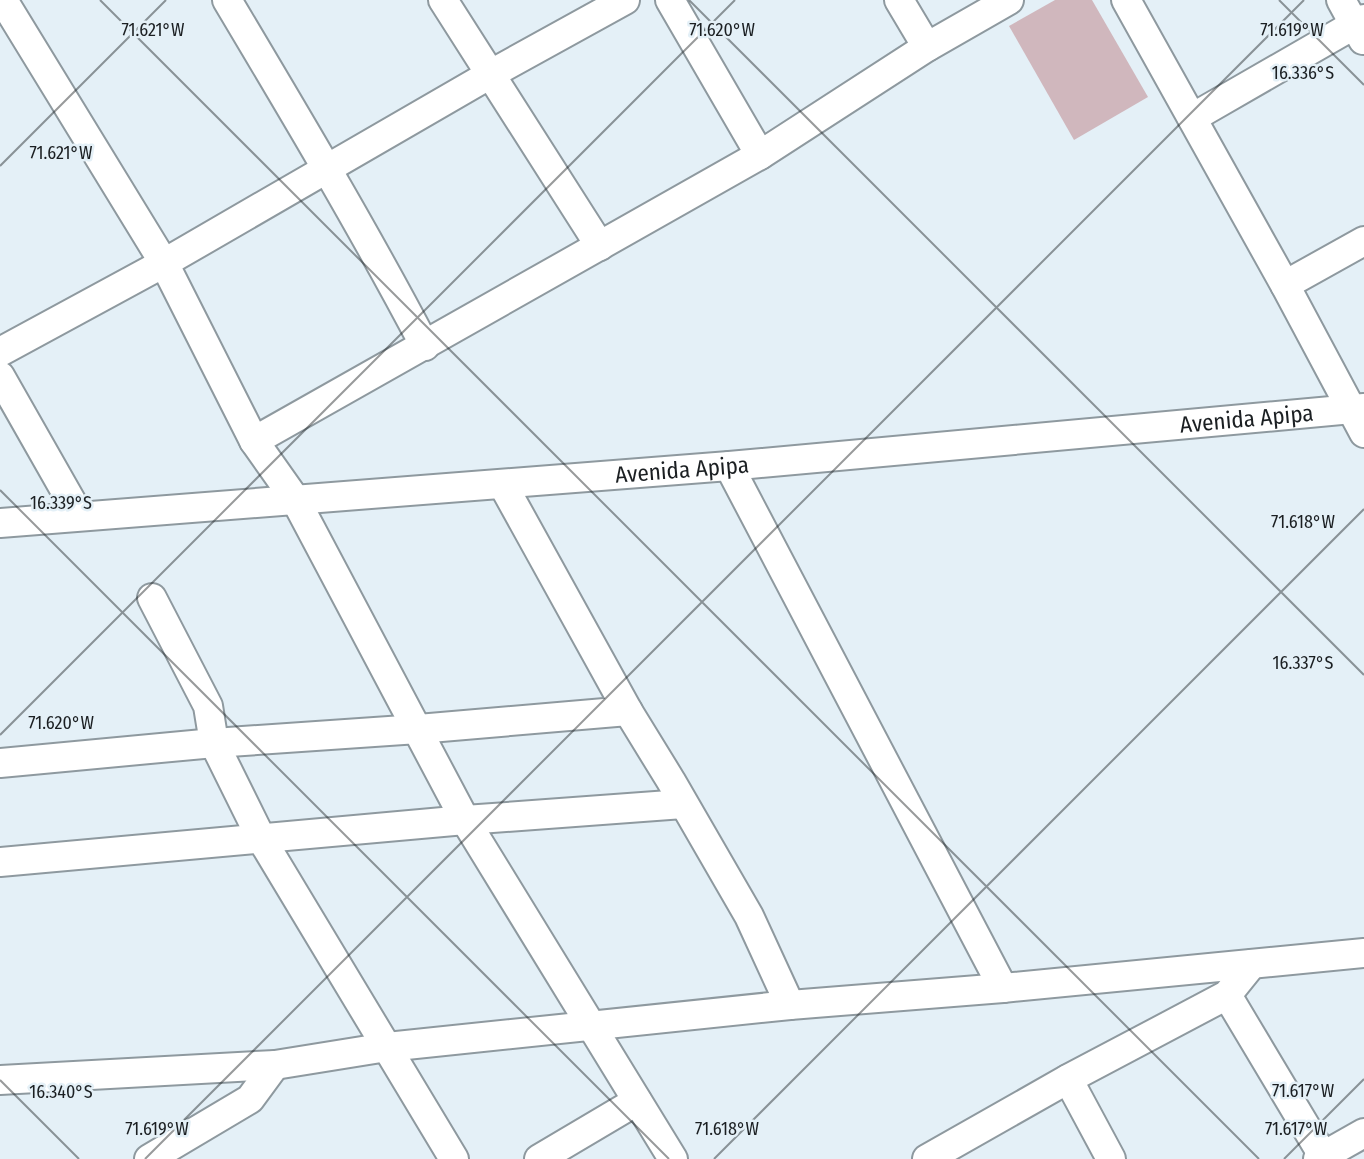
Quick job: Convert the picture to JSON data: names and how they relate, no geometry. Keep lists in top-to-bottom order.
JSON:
{
  "streets": {
    "street": ["Avenida Apipa"]
  },
  "coordinates": [
    "71.621°W",
    "71.620°W",
    "71.619°W",
    "16.336°S",
    "16.339°S",
    "71.618°W",
    "16.337°S",
    "71.617°W",
    "16.340°S"
  ]
}
